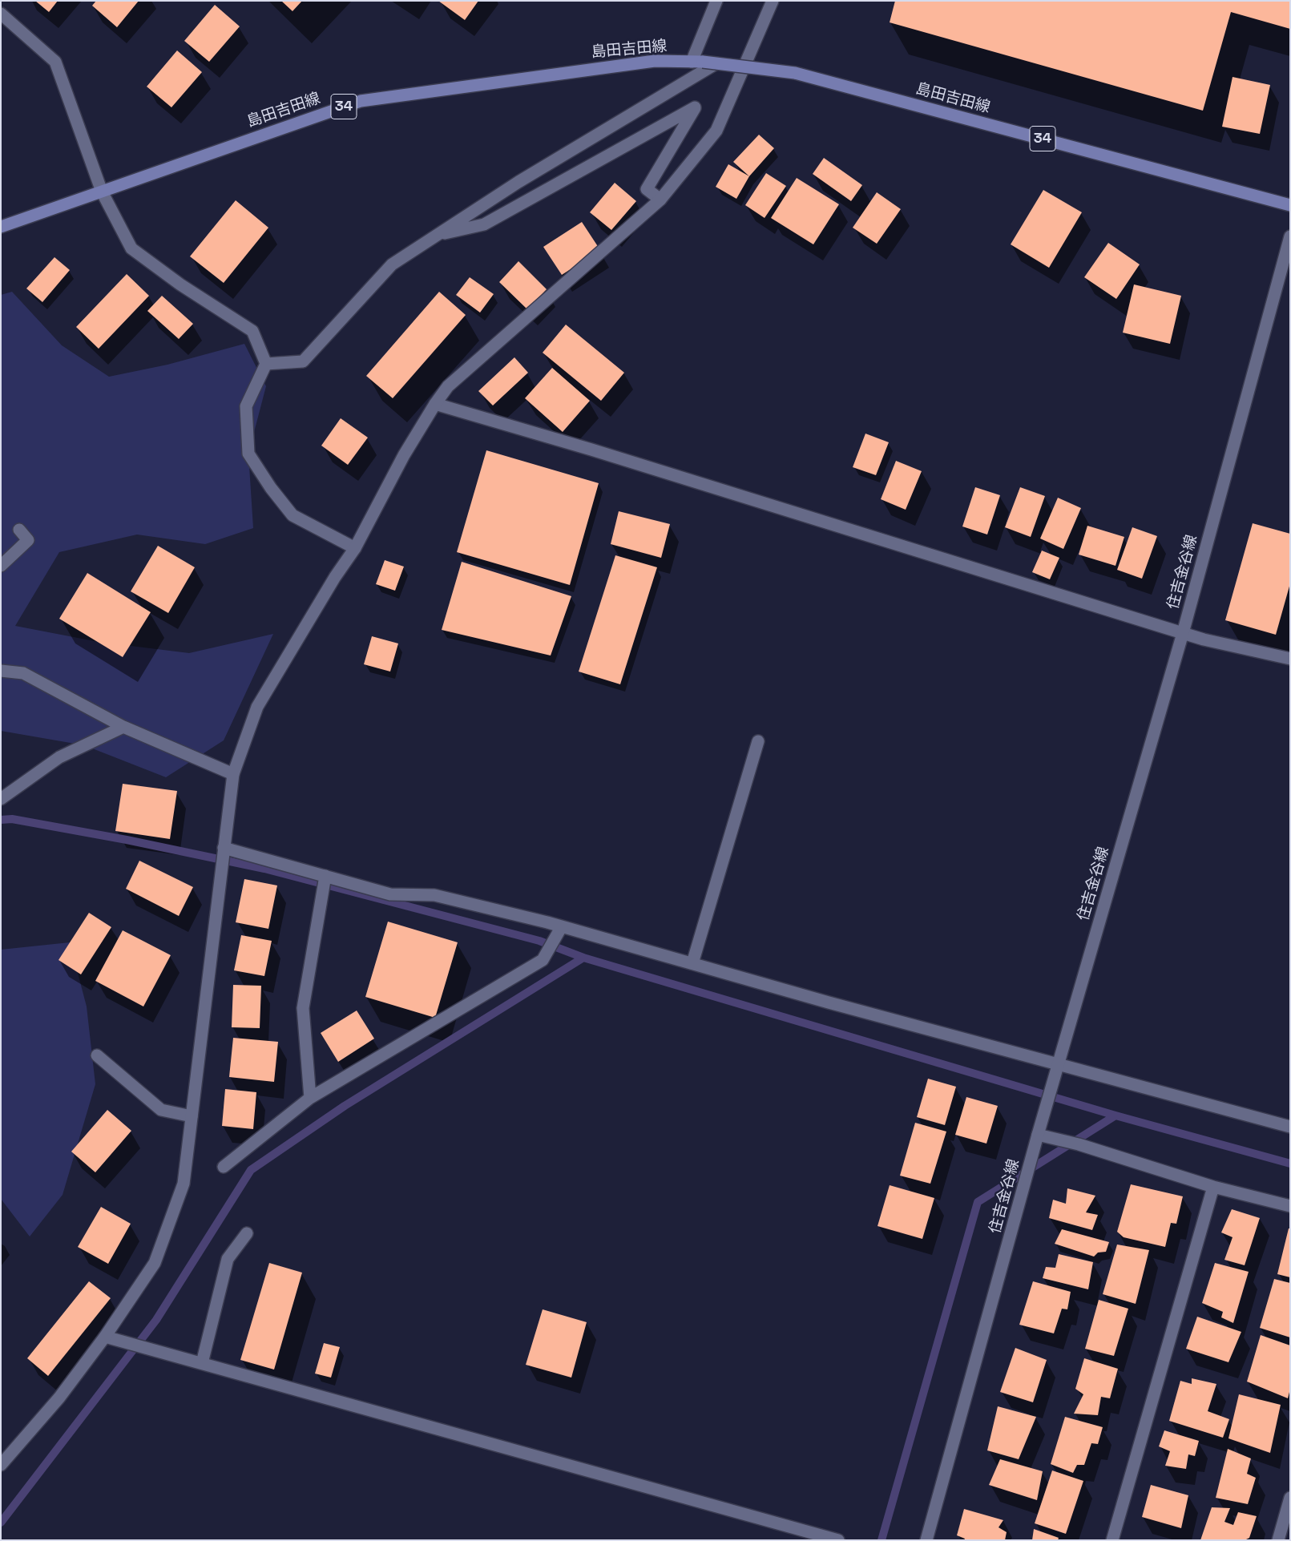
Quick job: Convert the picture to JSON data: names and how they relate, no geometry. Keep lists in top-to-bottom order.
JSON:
{
  "streets": {
    "main road": ["島田吉田線", "34"],
    "street": ["住吉金谷線"]
  }
}
